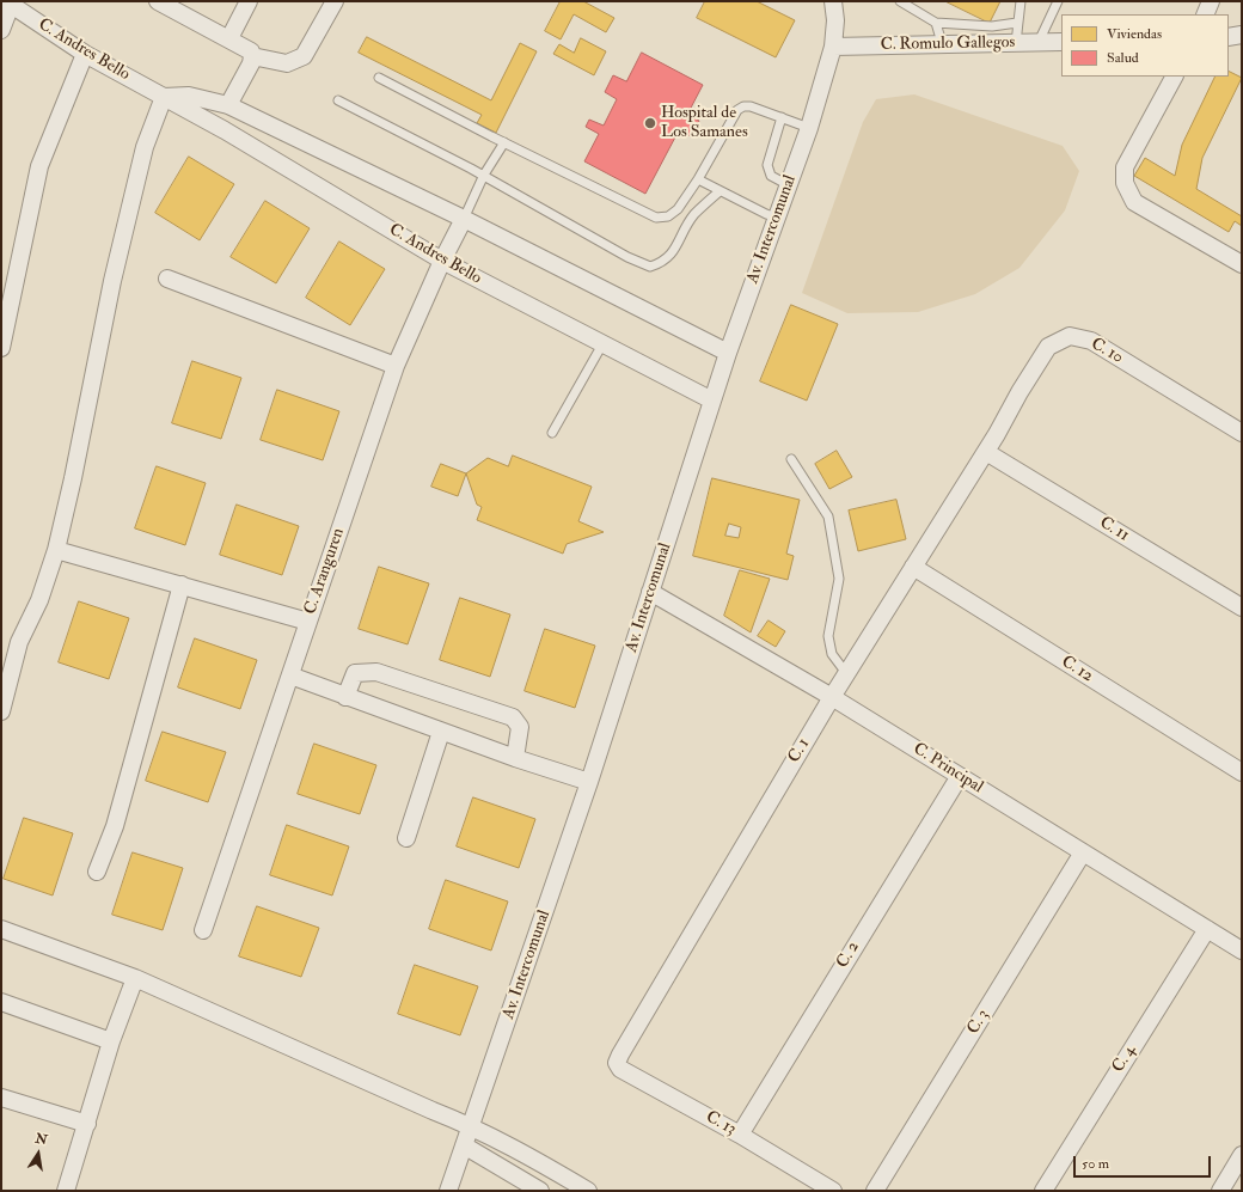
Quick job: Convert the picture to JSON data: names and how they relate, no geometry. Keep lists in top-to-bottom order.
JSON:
{
  "streets": {
    "street": [
      "C. Romulo Gallegos",
      "C. Andres Bello",
      "Av. Intercomunal",
      "C. 10",
      "C. 11",
      "C. Aranguren",
      "C. 12",
      "C. 1",
      "C. Principal",
      "C. 2",
      "C. 3",
      "C. 4",
      "C. 13"
    ]
  },
  "crossings": [
    ["C. Romulo Gallegos", "Av. Intercomunal"],
    ["C. Andres Bello", "Av. Intercomunal"],
    ["C. Andres Bello", "C. Aranguren"],
    ["Av. Intercomunal", "C. Principal"],
    ["C. 10", "C. 11"],
    ["C. 10", "C. 1"],
    ["C. 11", "C. 1"],
    ["C. 12", "C. 1"],
    ["C. 1", "C. Principal"],
    ["C. 1", "C. 13"],
    ["C. Principal", "C. 2"],
    ["C. Principal", "C. 3"],
    ["C. Principal", "C. 4"],
    ["C. 2", "C. 13"]
  ],
  "places": ["Hospital de Los Samanes"],
  "legend": ["Viviendas", "Salud"],
  "scale_bar": "50 m",
  "north": "top"
}
